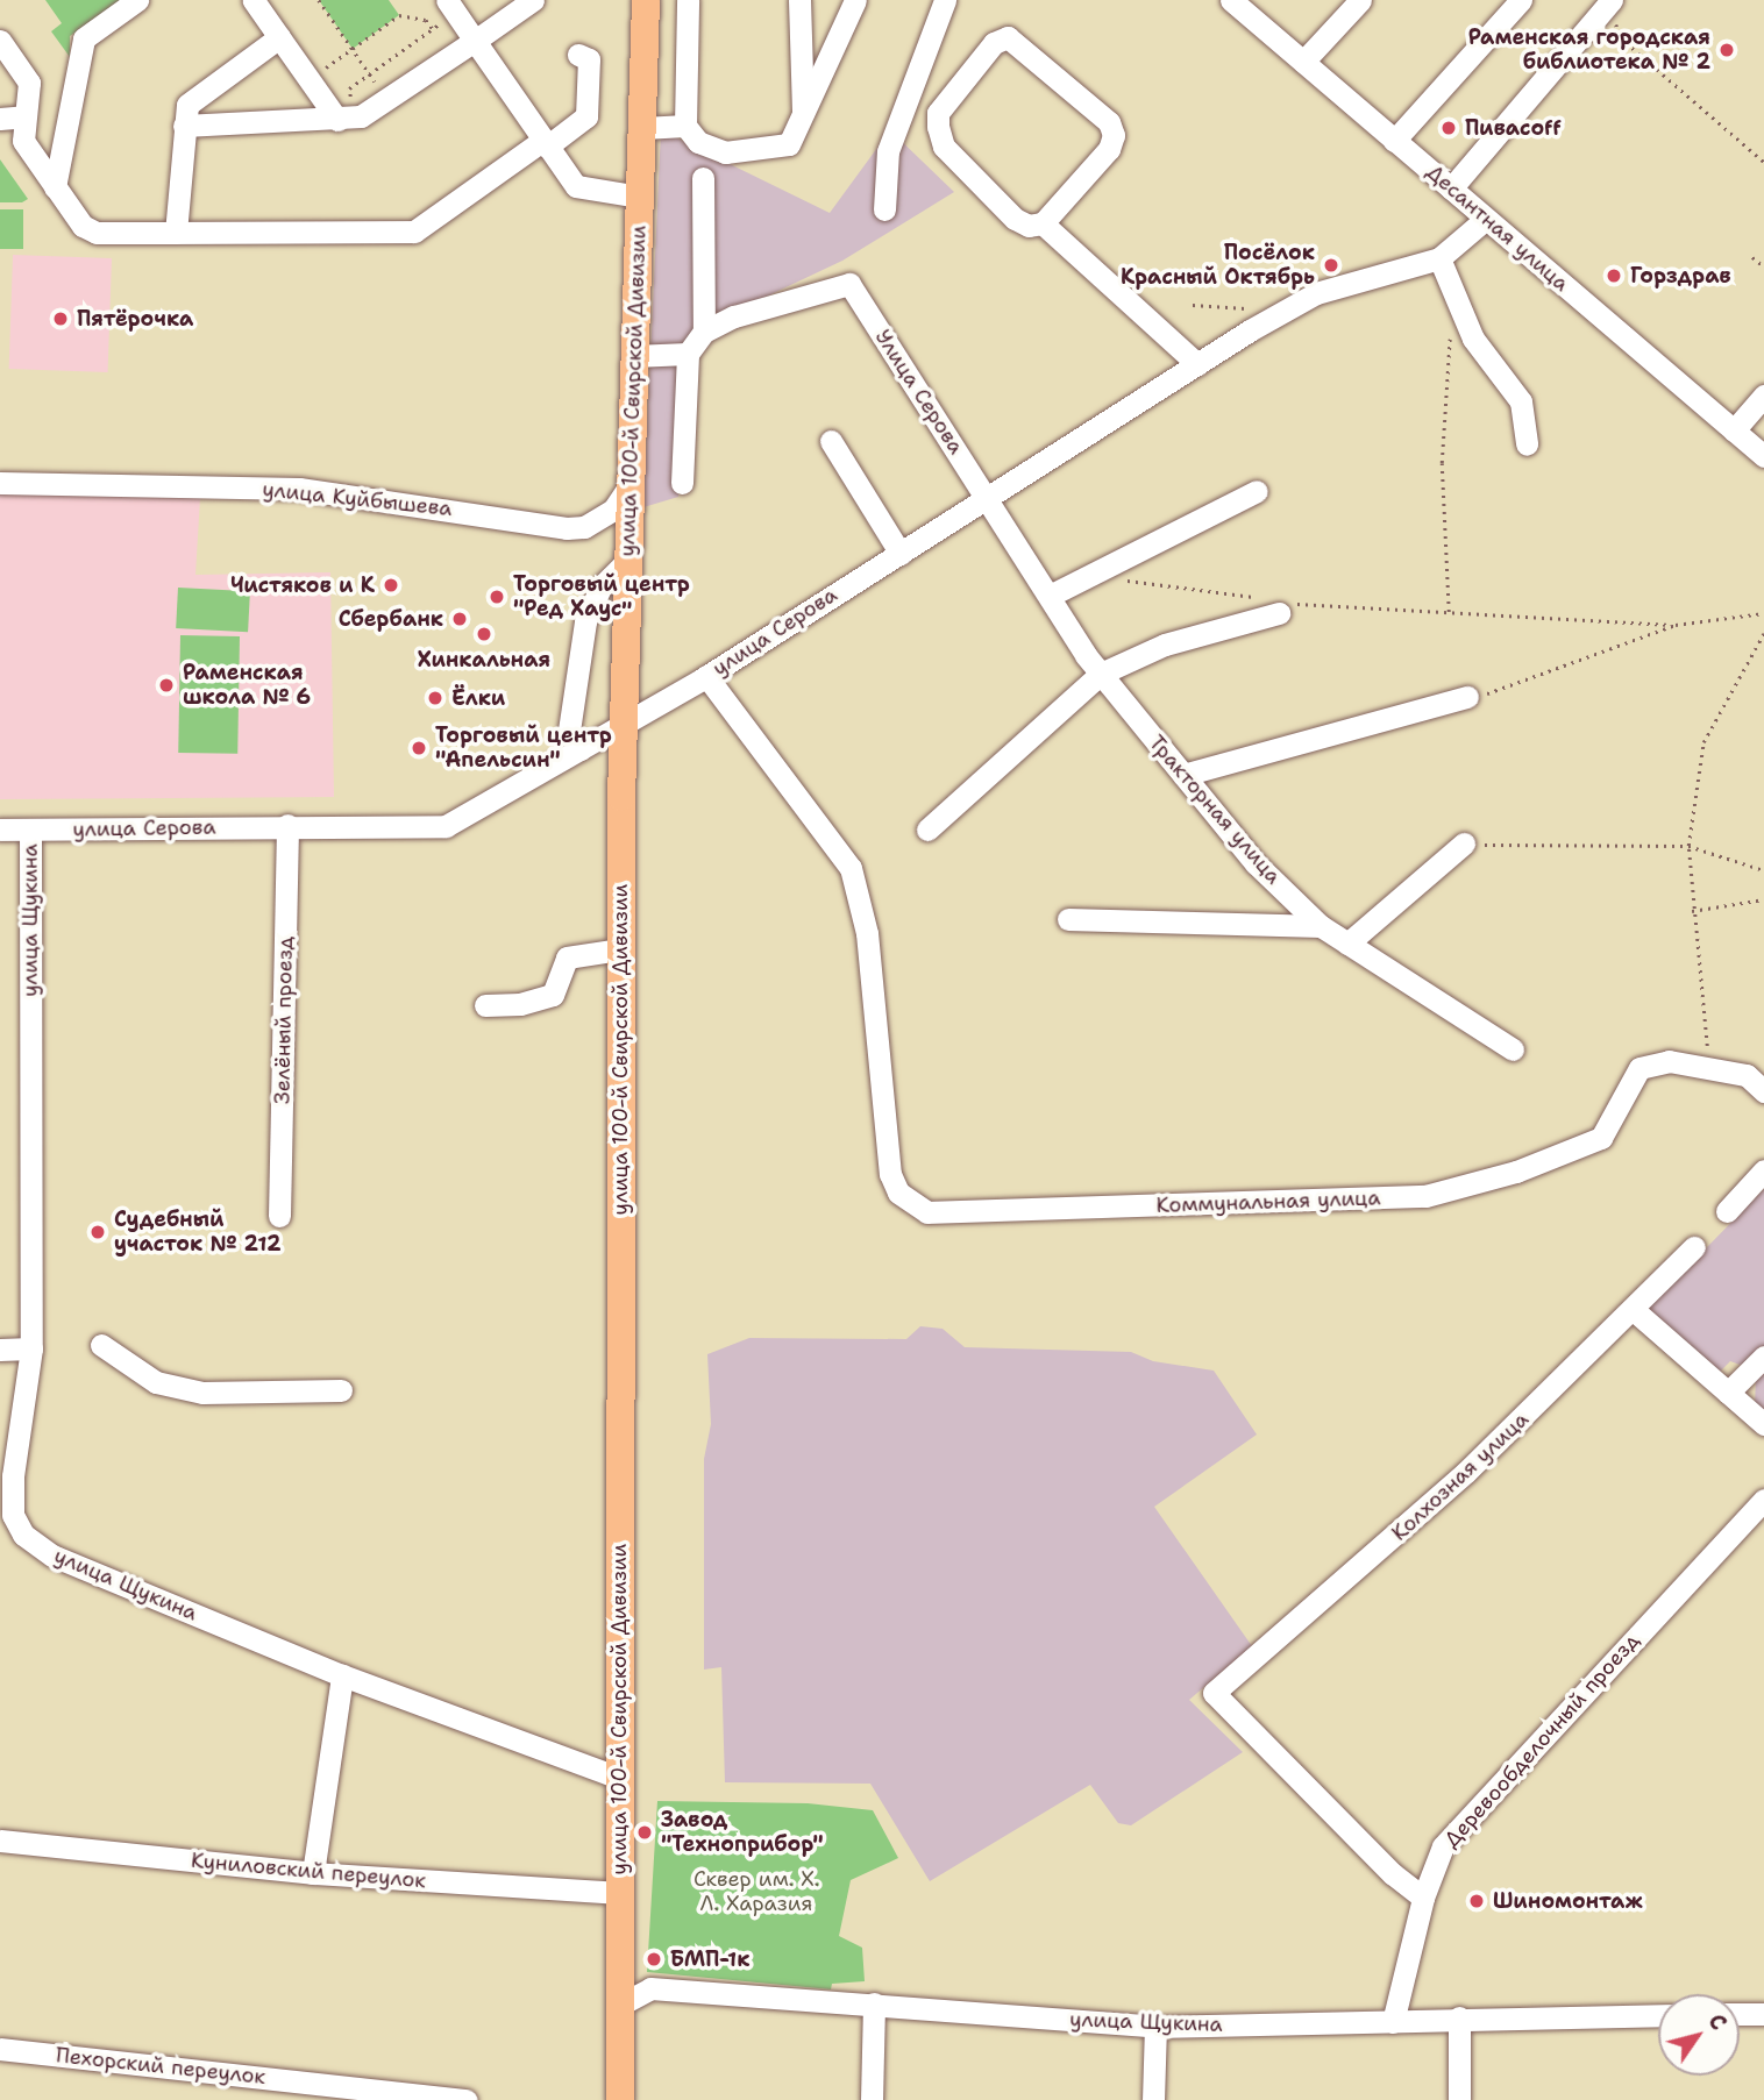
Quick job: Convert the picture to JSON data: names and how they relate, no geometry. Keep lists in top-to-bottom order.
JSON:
{
  "streets": {
    "main road": ["улица 100-й Свирской Дивизии"],
    "street": [
      "Десантная улица",
      "Улица Серова",
      "улица Куйбышева",
      "улица Серова",
      "Тракторная улица",
      "улица Щукина",
      "Зелёный проезд",
      "Коммунальная улица",
      "Колхозная улица",
      "Деревообделочный проезд",
      "Куниловский переулок",
      "Пехорский переулок"
    ]
  },
  "crossings": [
    ["Десантная улица", "улица Серова"],
    ["улица 100-й Свирской Дивизии", "улица Куйбышева"],
    ["улица 100-й Свирской Дивизии", "улица Серова"],
    ["улица 100-й Свирской Дивизии", "улица Щукина"],
    ["улица 100-й Свирской Дивизии", "Куниловский переулок"],
    ["Улица Серова", "улица Серова"],
    ["Улица Серова", "Тракторная улица"],
    ["улица Серова", "Тракторная улица"],
    ["улица Серова", "улица Щукина"],
    ["улица Серова", "Зелёный проезд"],
    ["улица Серова", "Коммунальная улица"],
    ["улица Щукина", "Деревообделочный проезд"],
    ["Колхозная улица", "Деревообделочный проезд"]
  ],
  "parks": ["Сквер им. Х. Л. Харазия"],
  "places": [
    "Раменская городская библиотека № 2",
    "Пивасоff",
    "Посёлок Красный Октябрь",
    "Горздрав",
    "Пятёрочка",
    "Чистяков и К",
    "Торговый центр \"Ред Хаус\"",
    "Сбербанк",
    "Хинкальная",
    "Раменская школа № 6",
    "Ёлки",
    "Торговый центр \"Апельсин\"",
    "Судебный участок № 212",
    "Завод \"Техноприбор\"",
    "Шиномонтаж",
    "БМП-1к"
  ],
  "north": "top right"
}
